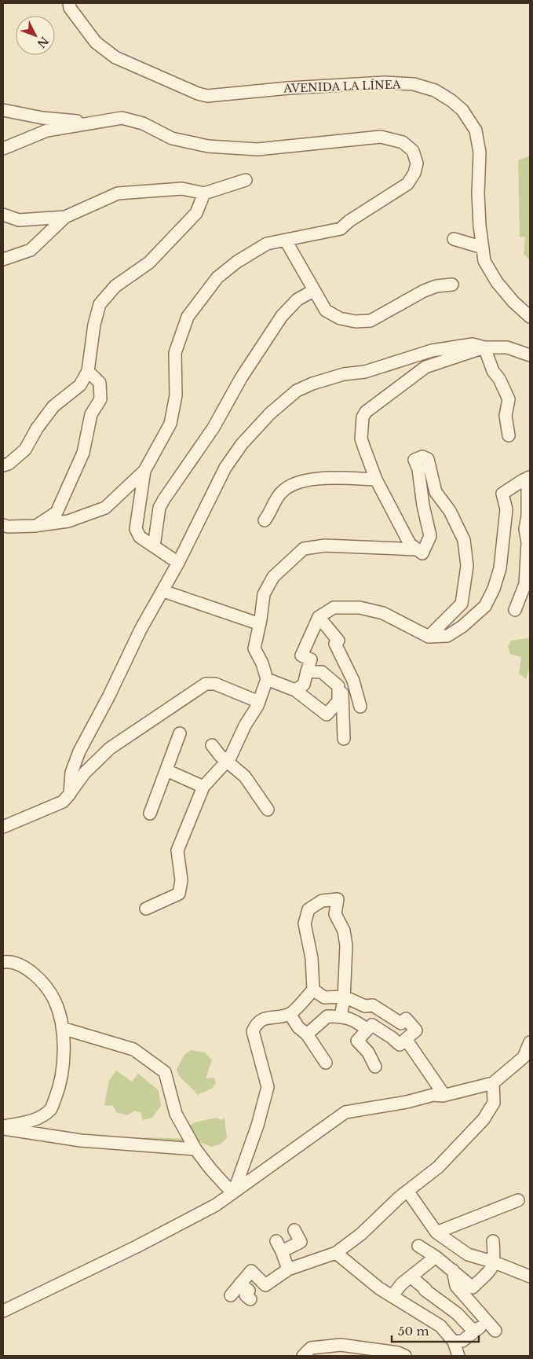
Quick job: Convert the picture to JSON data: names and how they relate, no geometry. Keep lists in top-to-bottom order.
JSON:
{
  "streets": {
    "street": ["AVENIDA LA LÍNEA"]
  },
  "scale_bar": "50 m",
  "north": "bottom right"
}
